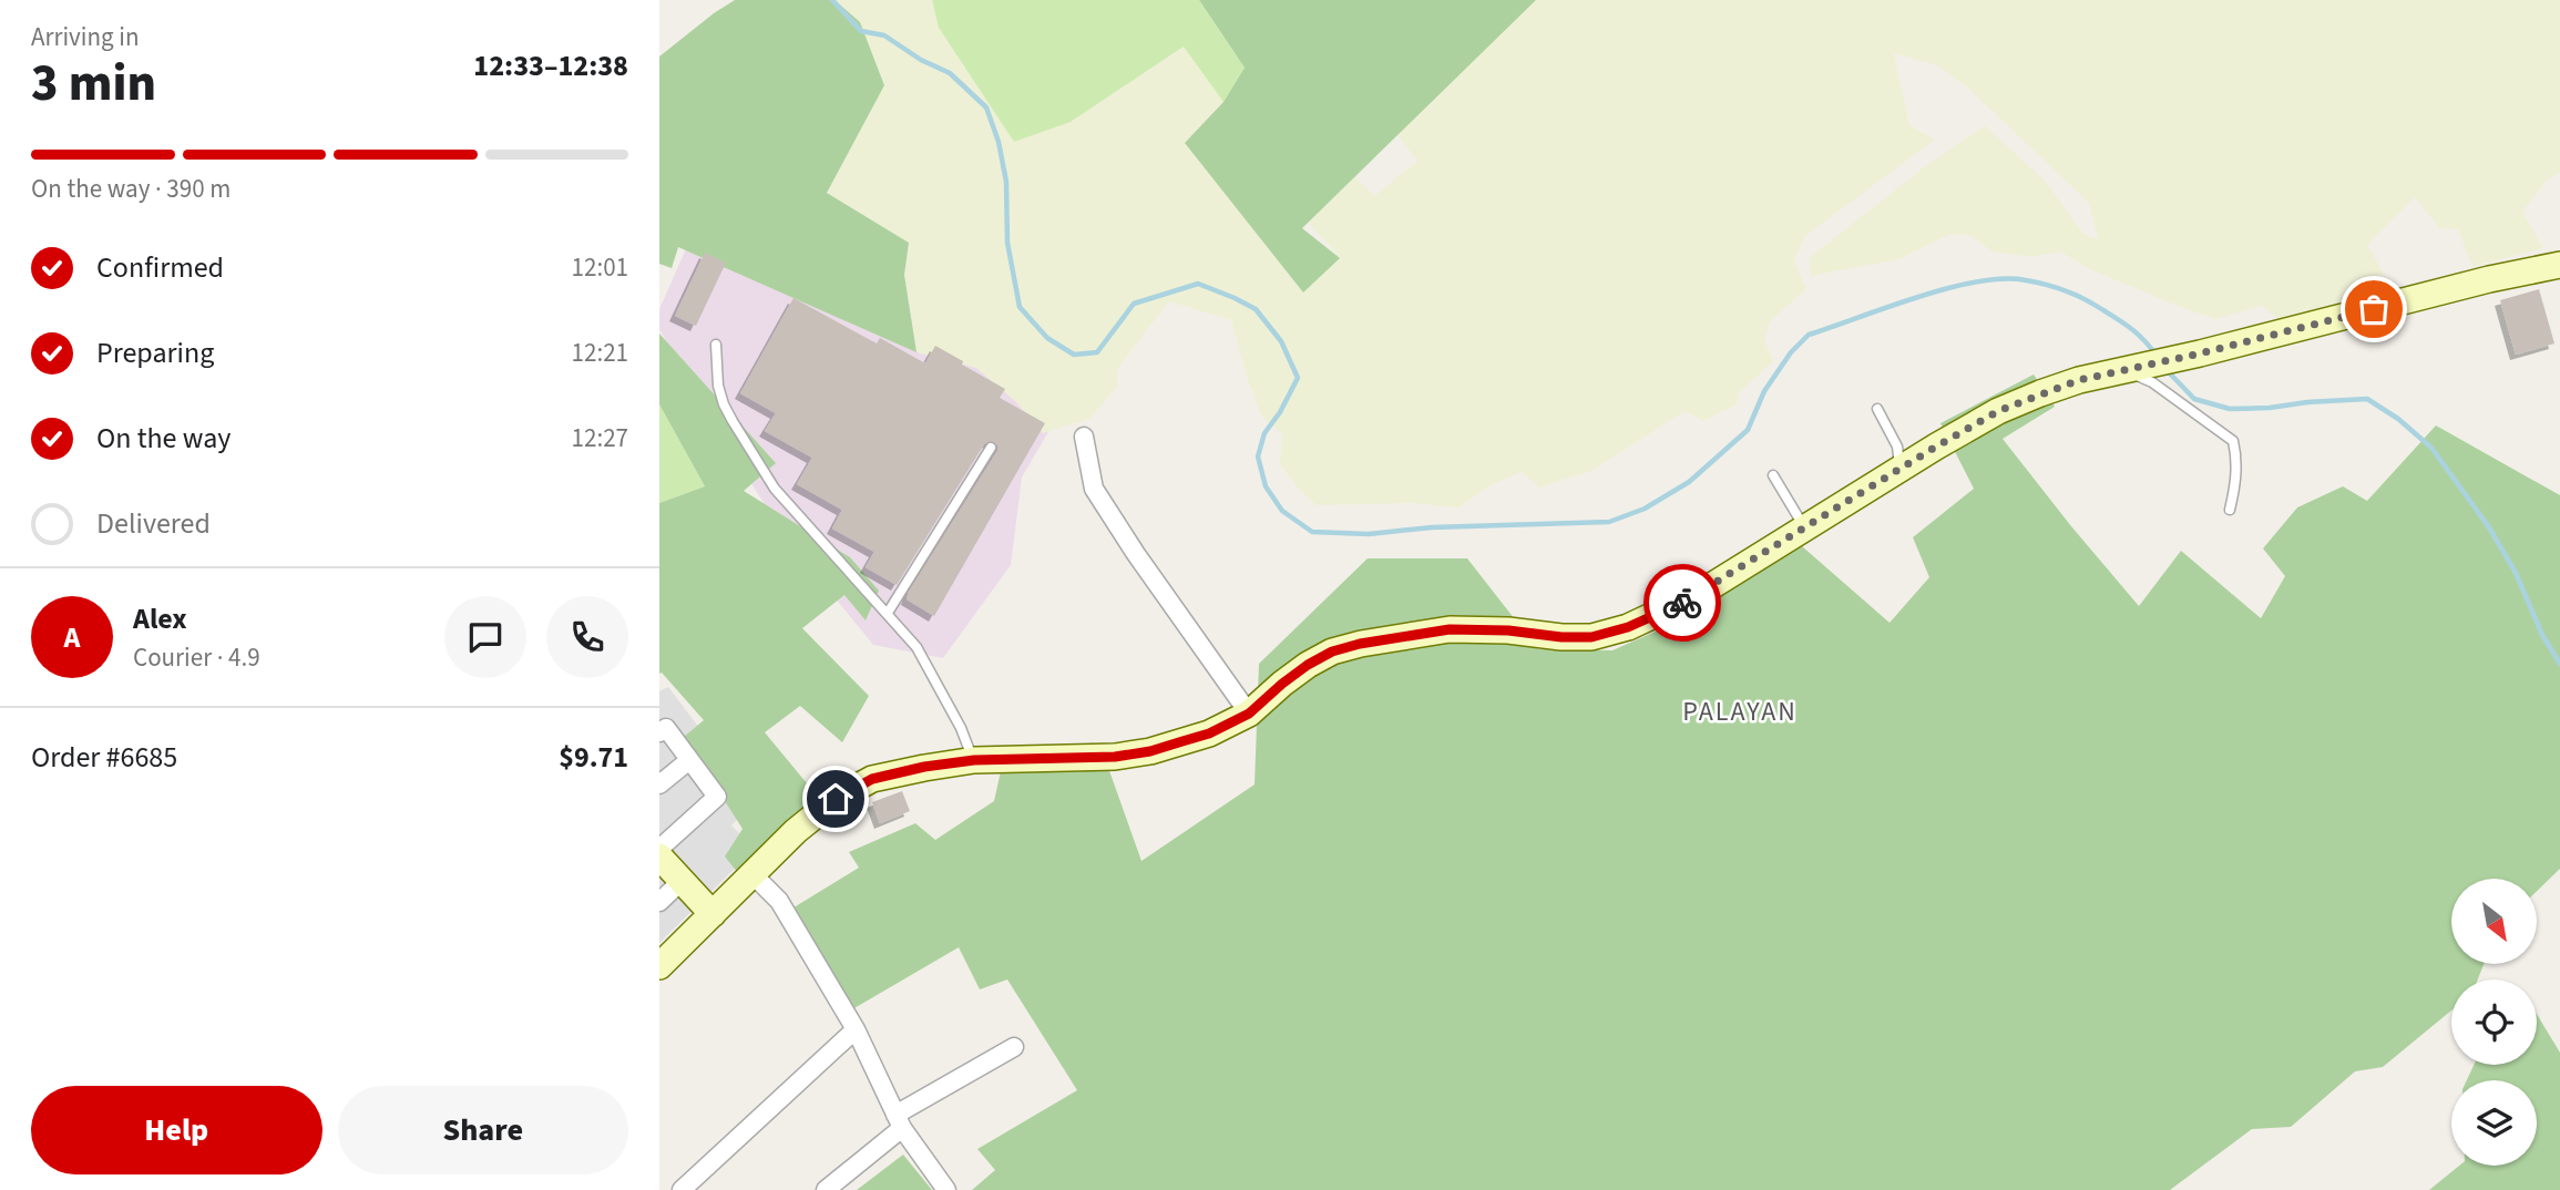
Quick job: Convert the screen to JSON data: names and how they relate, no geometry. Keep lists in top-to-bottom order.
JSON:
{
  "districts": ["PALAYAN"],
  "north": "bottom right",
  "page": {
    "heading": ["3 min", "Arriving in", "12:33–12:38"],
    "panel": [
      "Alex",
      "Courier · 4.9",
      "Order #6685",
      "$9.71"
    ],
    "bar": "On the way · 390 m",
    "list": [
      ["Confirmed", "12:01"],
      ["Preparing", "12:21"],
      ["On the way", "12:27"],
      "Delivered"
    ],
    "round": "A",
    "buttons": ["Help", "Share"]
  }
}
